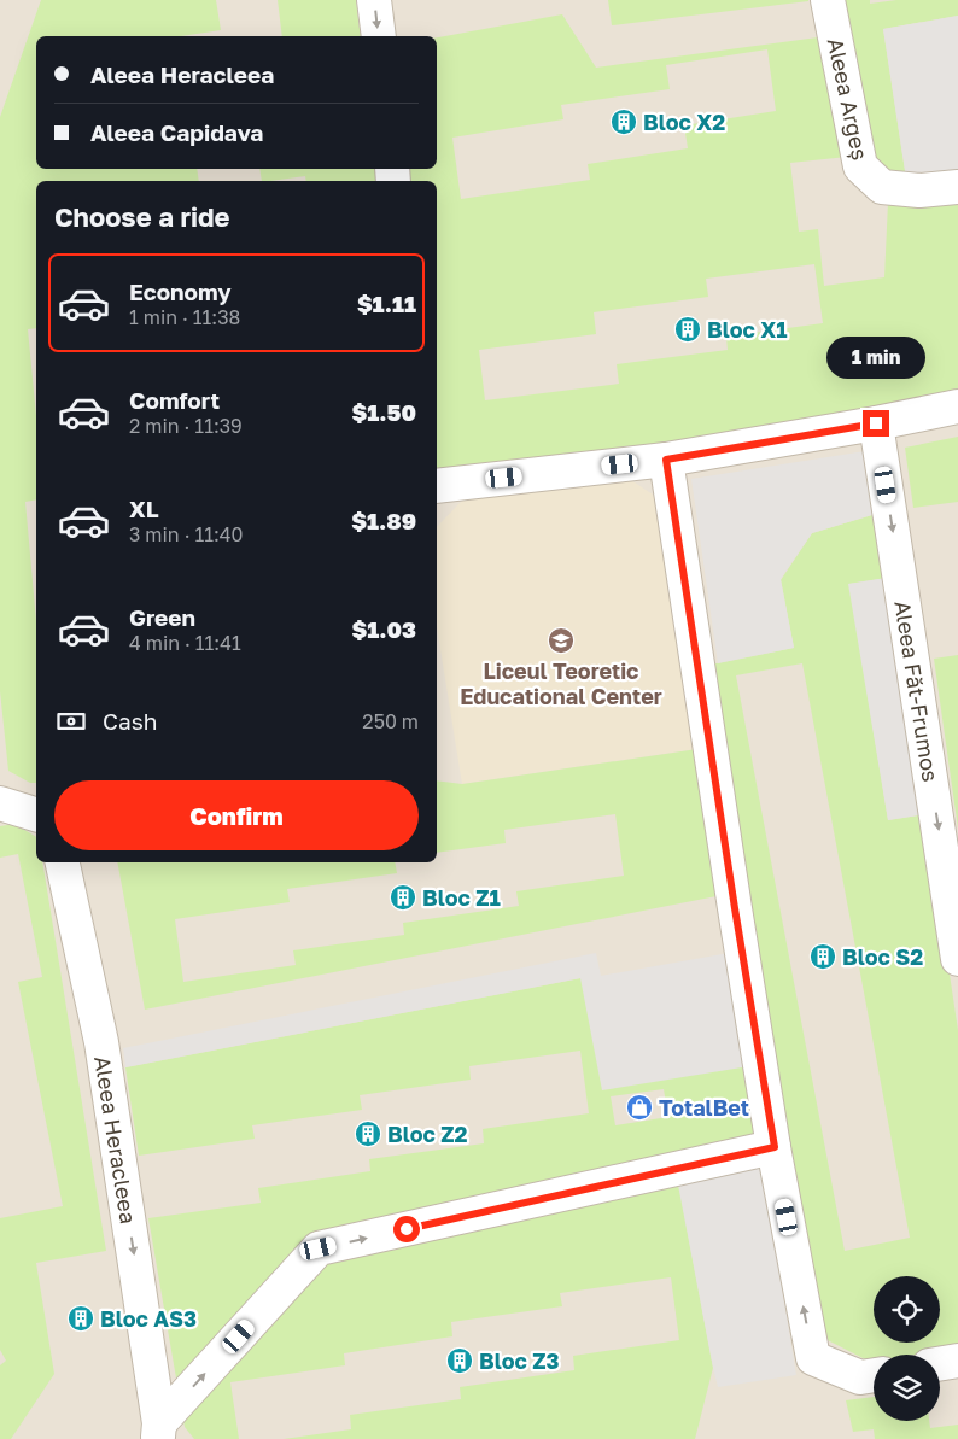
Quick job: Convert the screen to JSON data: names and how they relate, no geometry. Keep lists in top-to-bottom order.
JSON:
{
  "streets": {
    "street": ["Aleea Argeș", "Aleea Făt-Frumos", "Aleea Heracleea"]
  },
  "places": {
    "building": [
      "Bloc X2",
      "Bloc X1",
      "Bloc Z1",
      "Bloc S2",
      "Bloc Z2",
      "Bloc AS3",
      "Bloc Z3"
    ],
    "school or university": ["Liceul Teoretic Educational Center"],
    "shop": ["TotalBet"]
  },
  "page": {
    "banner": ["Aleea Heracleea", "Aleea Capidava"],
    "heading": "Choose a ride",
    "list": [
      {
        "name": "Economy",
        "note": "1 min · 11:38",
        "value": "$1.11"
      },
      {
        "name": "Comfort",
        "note": "2 min · 11:39",
        "value": "$1.50"
      },
      {
        "name": "XL",
        "note": "3 min · 11:40",
        "value": "$1.89"
      },
      {
        "name": "Green",
        "note": "4 min · 11:41",
        "value": "$1.03"
      }
    ],
    "bubble": "1 min",
    "pay": ["Cash", "250 m"],
    "buttons": "Confirm"
  }
}
